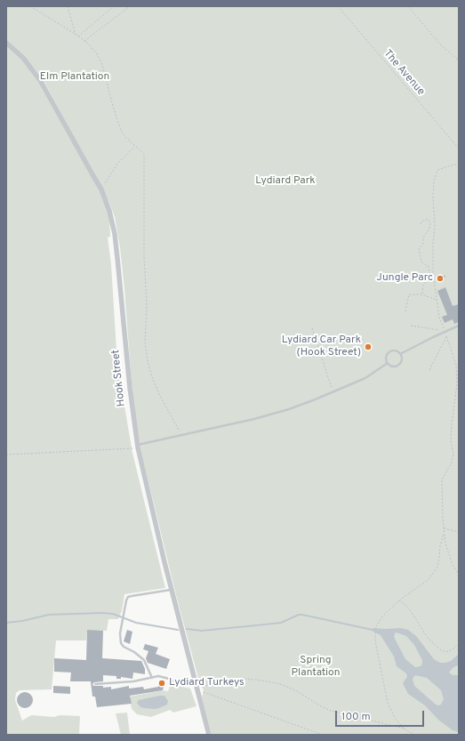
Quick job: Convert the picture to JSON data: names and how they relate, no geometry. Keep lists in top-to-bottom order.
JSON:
{
  "streets": {
    "street": ["Hook Street"],
    "path": ["The Avenue"]
  },
  "parks": ["Elm Plantation", "Lydiard Park", "Spring Plantation"],
  "places": ["Jungle Parc", "Lydiard Car Park (Hook Street)", "Lydiard Turkeys"],
  "scale_bar": "100 m"
}
